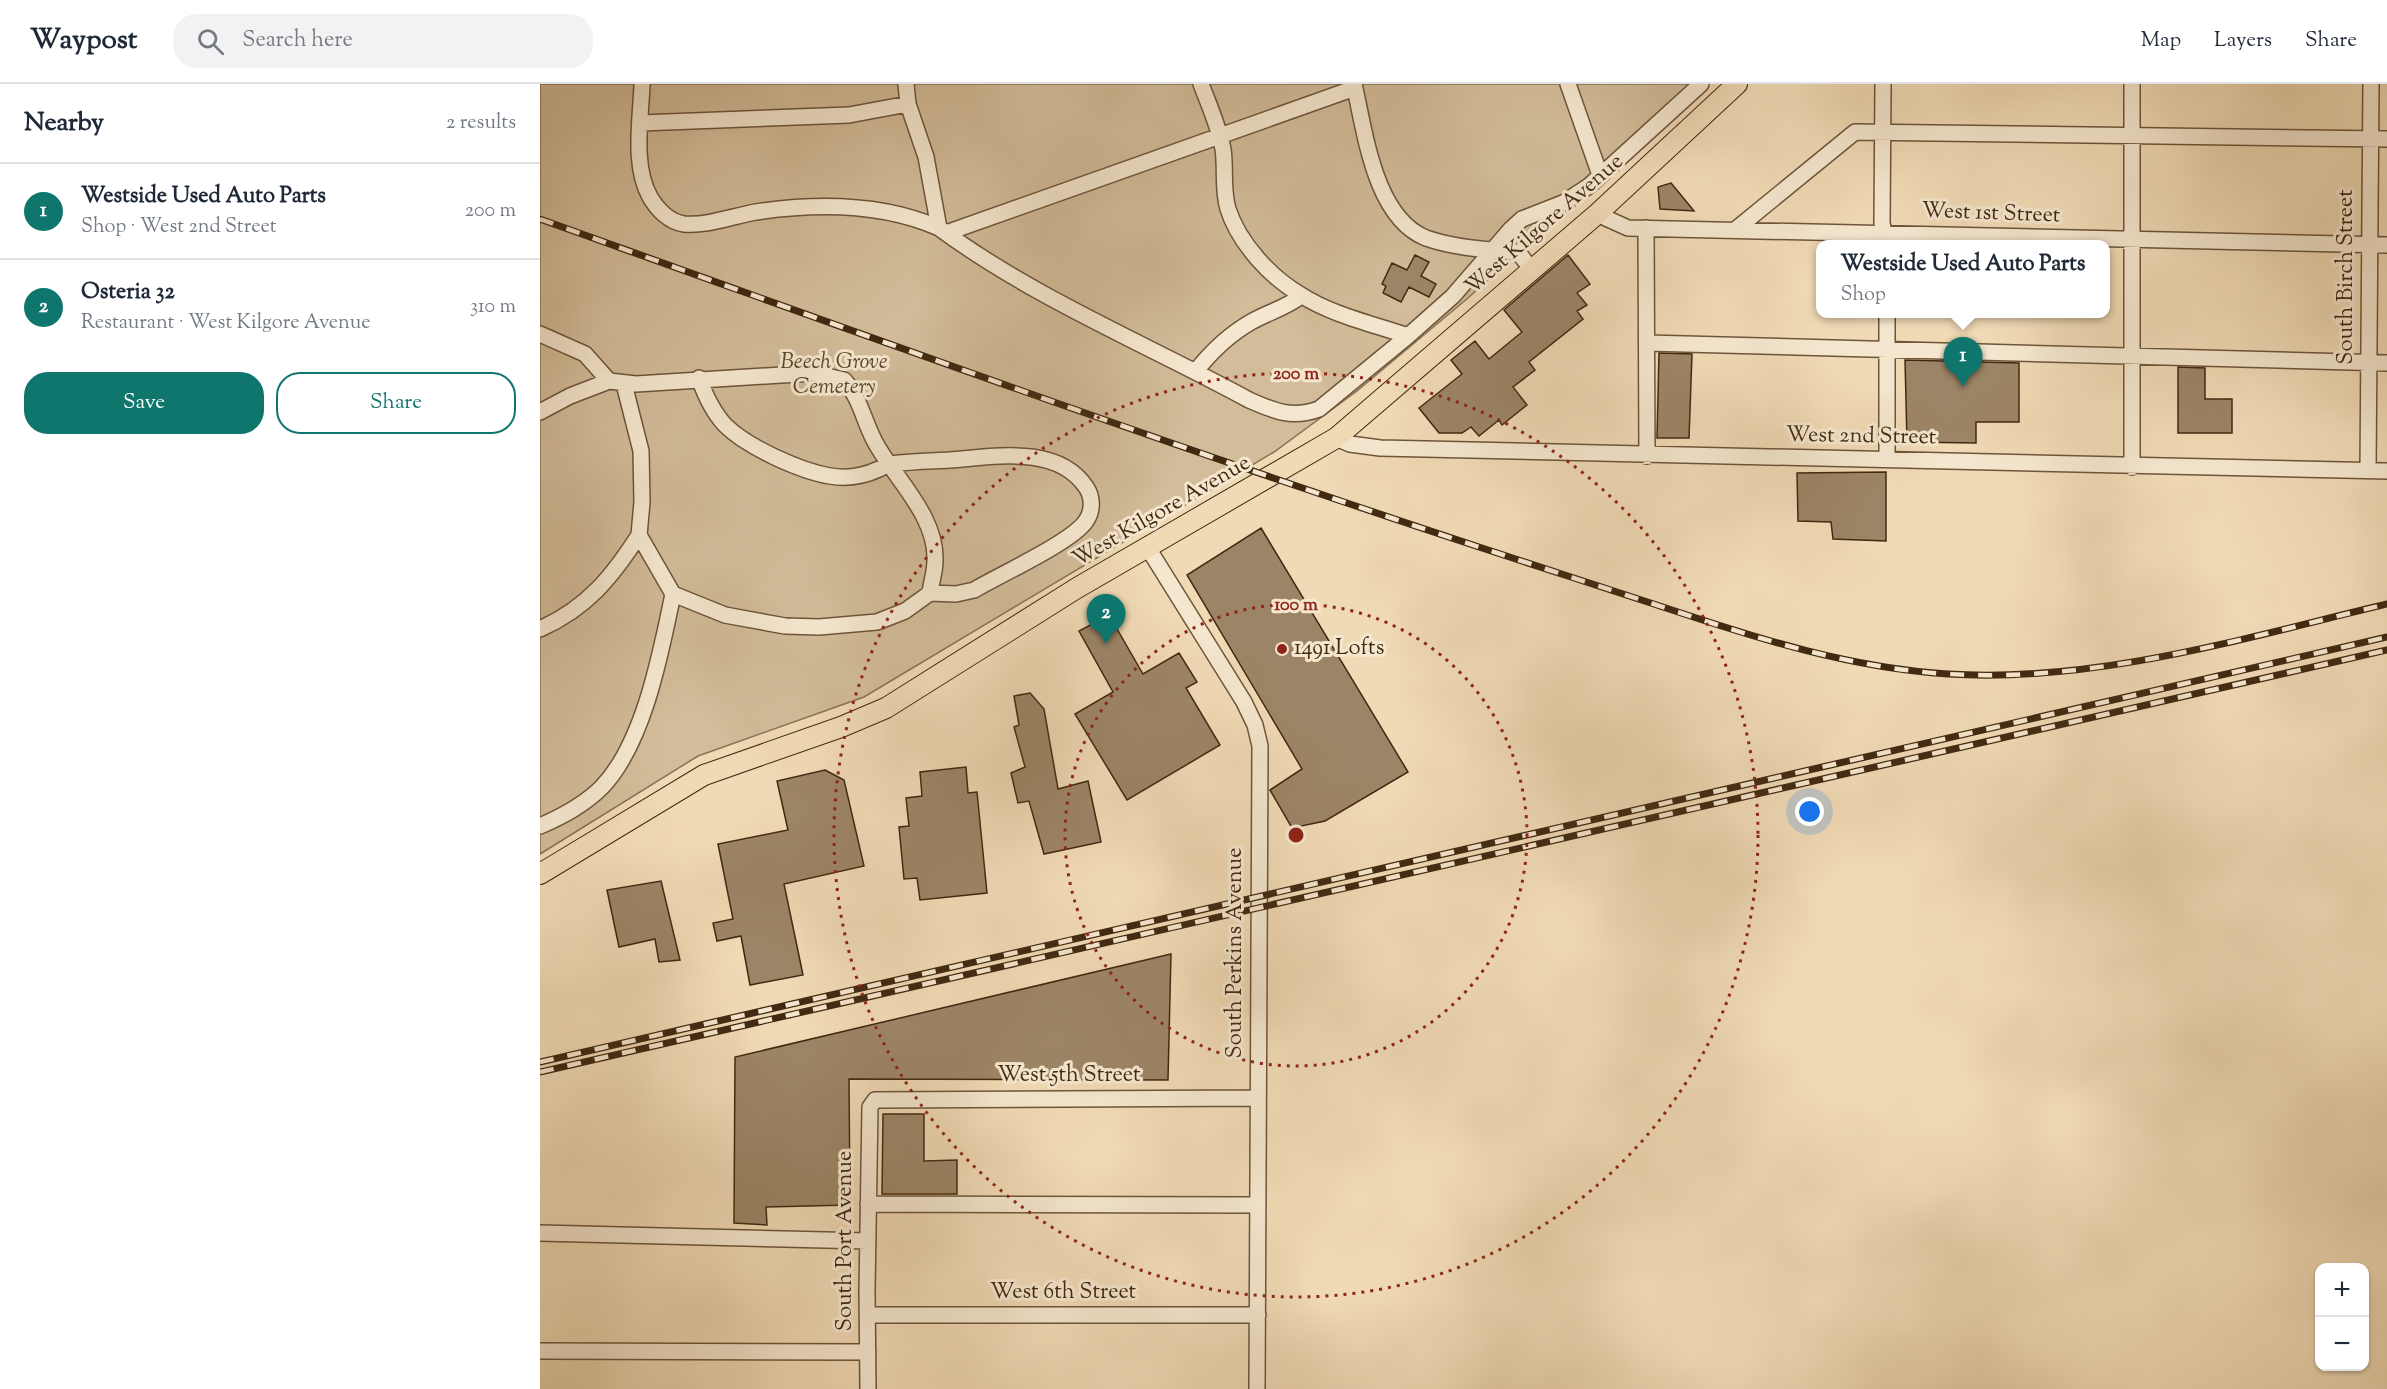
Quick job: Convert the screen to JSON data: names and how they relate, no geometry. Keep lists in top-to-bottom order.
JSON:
{
  "streets": {
    "main road": ["West Kilgore Avenue"],
    "street": [
      "West 1st Street",
      "South Birch Street",
      "West 2nd Street",
      "South Perkins Avenue",
      "West 5th Street",
      "South Port Avenue",
      "West 6th Street"
    ]
  },
  "crossings": [
    ["West 1st Street", "West Kilgore Avenue"],
    ["West 1st Street", "South Birch Street"],
    ["West Kilgore Avenue", "West 2nd Street"],
    ["West Kilgore Avenue", "South Perkins Avenue"],
    ["South Birch Street", "West 2nd Street"],
    ["South Perkins Avenue", "West 5th Street"],
    ["South Perkins Avenue", "West 6th Street"],
    ["West 5th Street", "South Port Avenue"],
    ["South Port Avenue", "West 6th Street"]
  ],
  "parks": ["Beech Grove Cemetery"],
  "places": ["1491 Lofts"],
  "page": {
    "header": "Waypost",
    "search": "Search here",
    "nav": ["Map", "Layers", "Share"],
    "heading": ["Nearby", "2 results"],
    "list": [
      {
        "mark": "1",
        "name": "Westside Used Auto Parts",
        "note": "Shop · West 2nd Street",
        "value": "200 m"
      },
      {
        "mark": "2",
        "name": "Osteria 32",
        "note": "Restaurant · West Kilgore Avenue",
        "value": "310 m"
      }
    ],
    "popup": ["Westside Used Auto Parts", "Shop"],
    "pins": ["1", "2"],
    "buttons": ["Save", "Share"],
    "map_buttons": ["+", "−"]
  },
  "rings": ["200 m", "100 m"]
}
